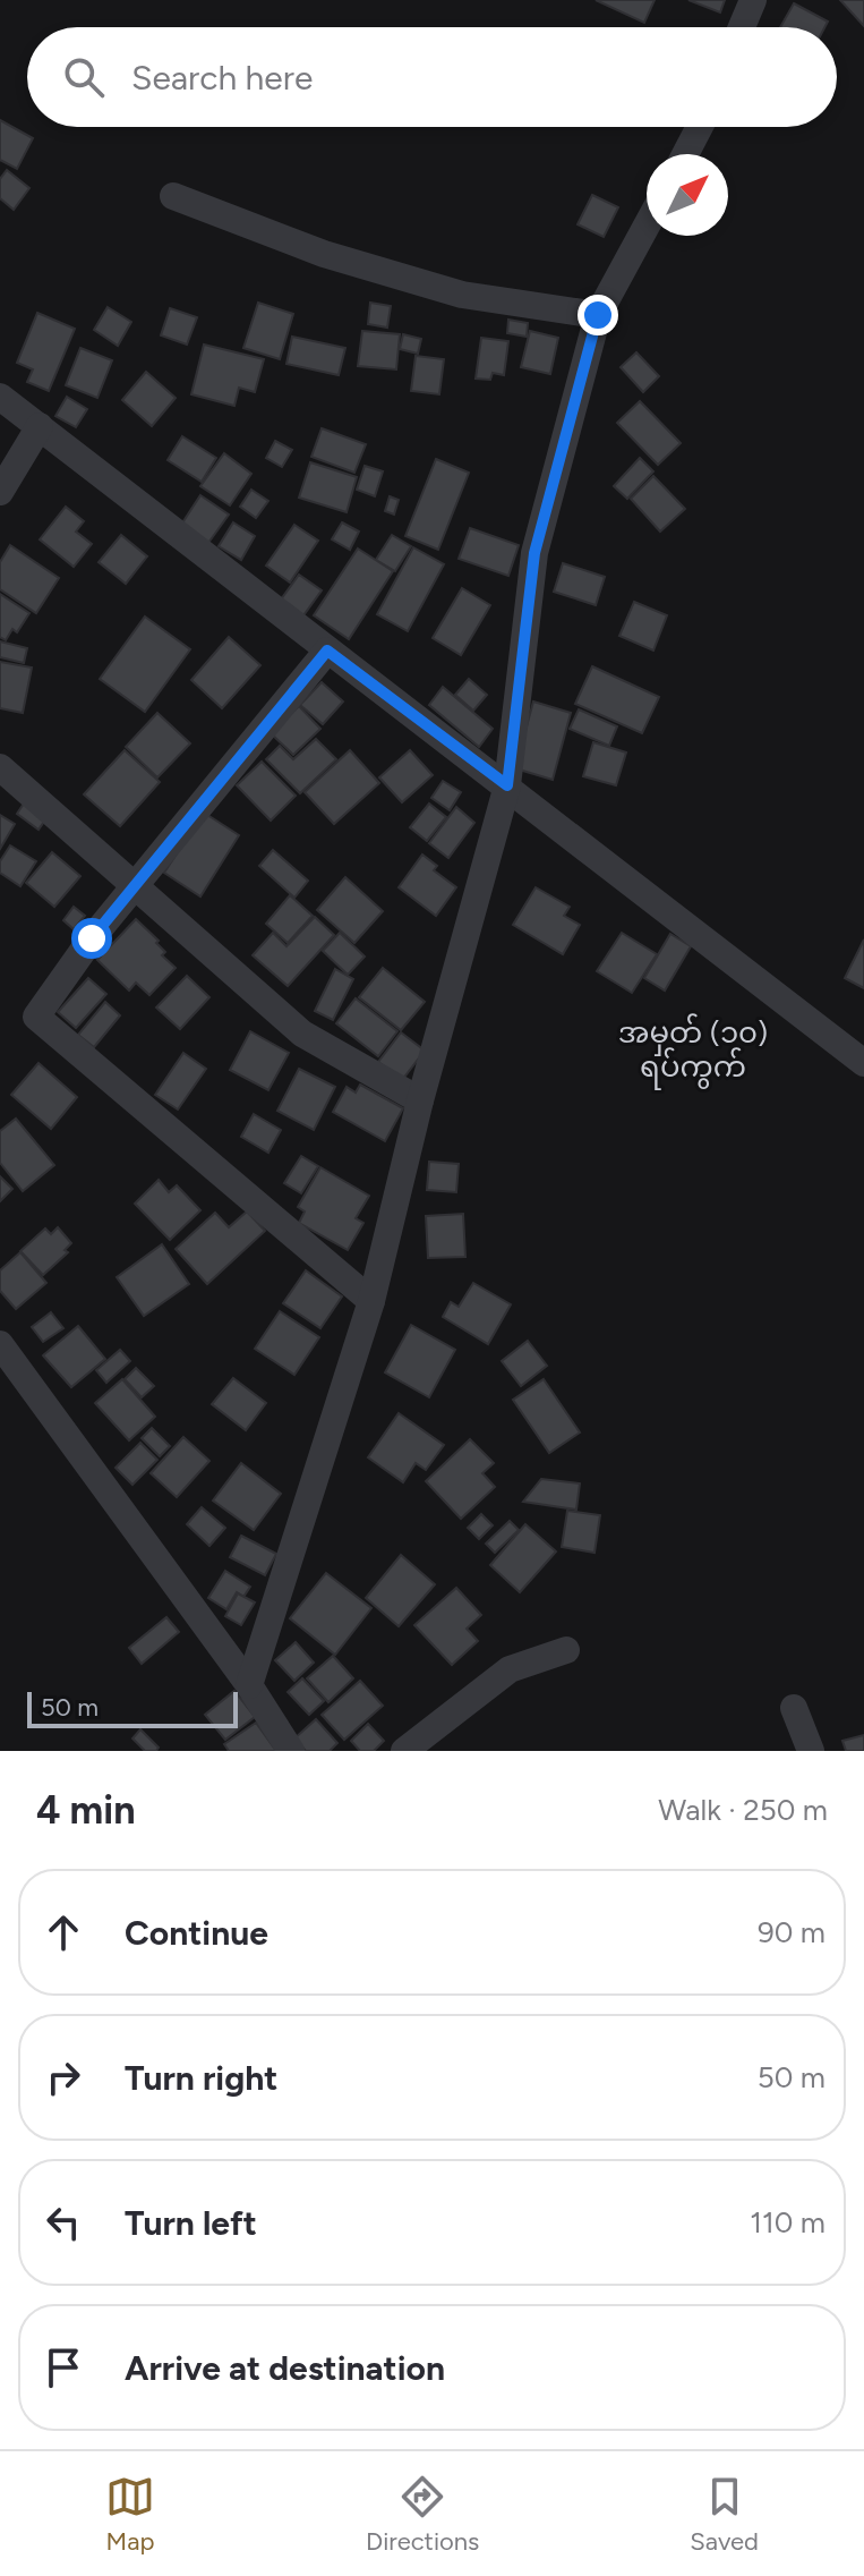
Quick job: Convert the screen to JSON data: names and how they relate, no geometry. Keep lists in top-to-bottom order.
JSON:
{
  "districts": ["အမှတ် (၁၀) ရပ်ကွက်"],
  "scale_bar": "50 m",
  "north": "top right",
  "page": {
    "search": "Search here",
    "scale": "50 m",
    "heading": ["4 min", "Walk · 250 m"],
    "list": [
      ["Continue", "90 m"],
      ["Turn right", "50 m"],
      ["Turn left", "110 m"],
      "Arrive at destination"
    ],
    "nav": ["Map", "Directions", "Saved"]
  }
}
